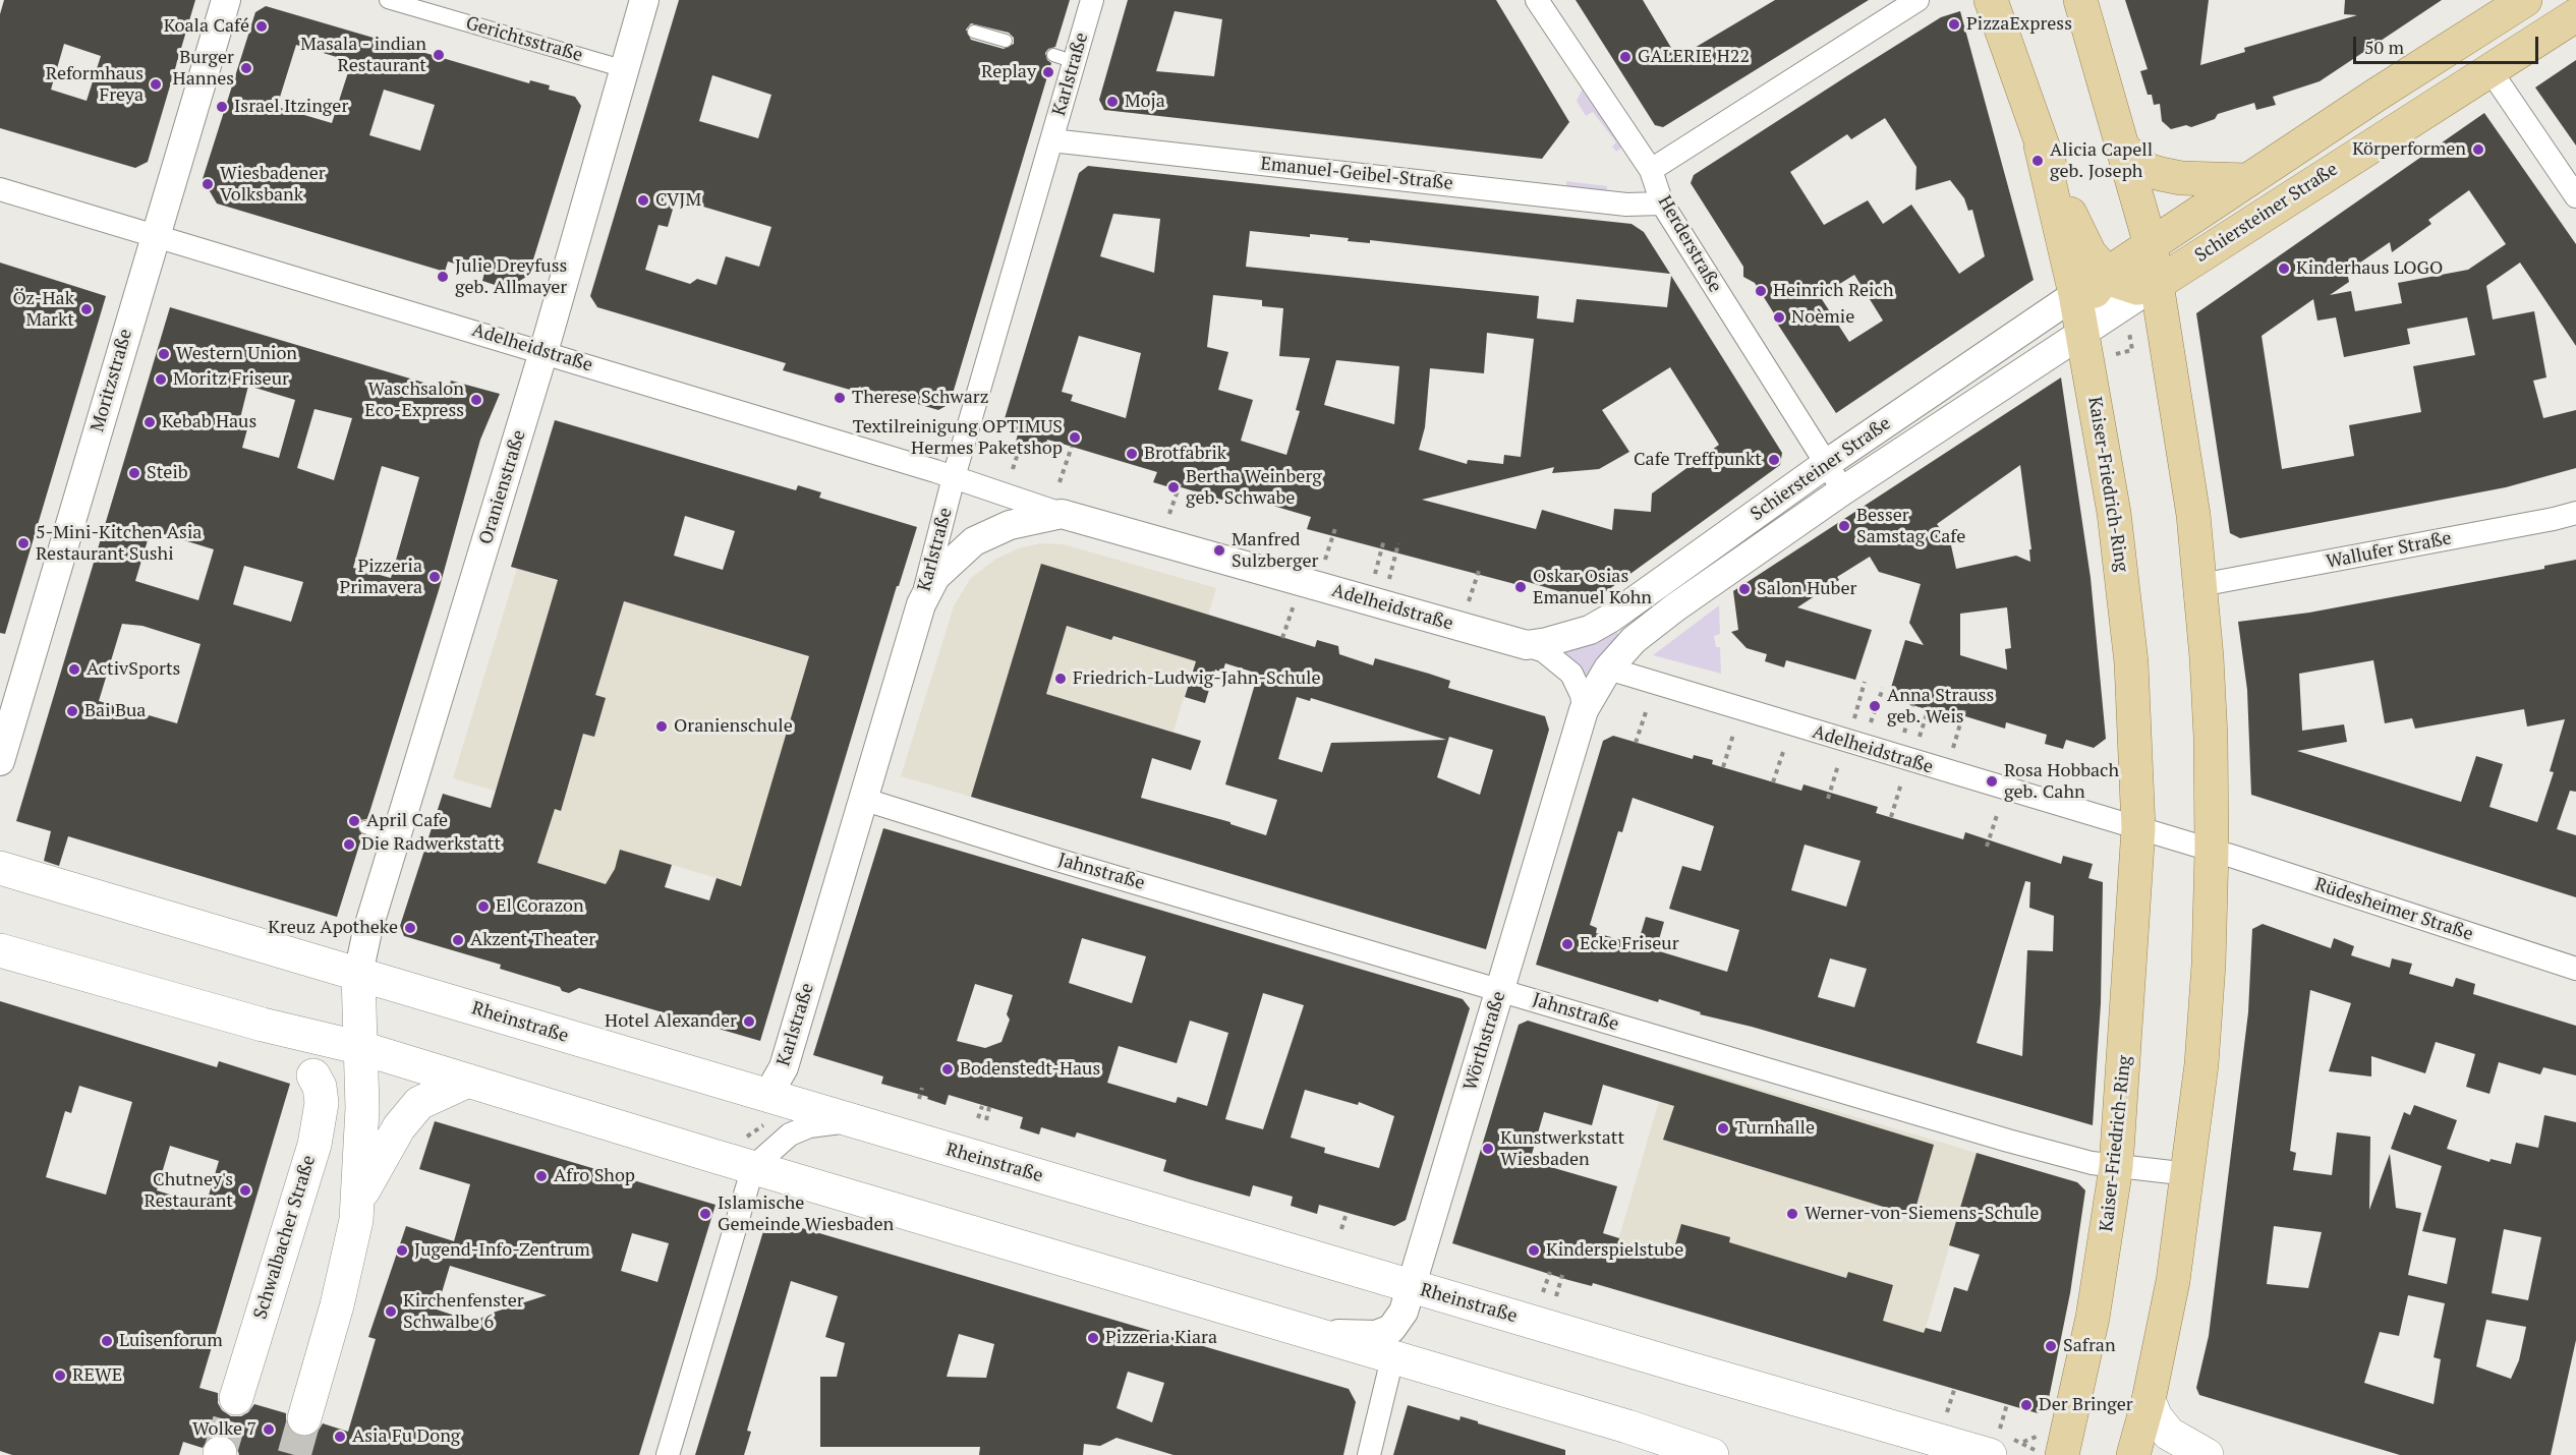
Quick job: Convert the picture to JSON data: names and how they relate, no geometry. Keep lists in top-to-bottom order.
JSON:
{
  "streets": {
    "main road": [
      "Schiersteiner Straße",
      "Kaiser-Friedrich-Ring",
      "Rheinstraße",
      "Schwalbacher Straße"
    ],
    "street": [
      "Gerichtsstraße",
      "Karlstraße",
      "Emanuel-Geibel-Straße",
      "Herderstraße",
      "Adelheidstraße",
      "Moritzstraße",
      "Oranienstraße",
      "Wallufer Straße",
      "Jahnstraße",
      "Rüdesheimer Straße",
      "Wörthstraße"
    ]
  },
  "crossings": [
    ["Gerichtsstraße", "Oranienstraße"],
    ["Karlstraße", "Emanuel-Geibel-Straße"],
    ["Karlstraße", "Adelheidstraße"],
    ["Karlstraße", "Jahnstraße"],
    ["Karlstraße", "Rheinstraße"],
    ["Emanuel-Geibel-Straße", "Herderstraße"],
    ["Schiersteiner Straße", "Herderstraße"],
    ["Schiersteiner Straße", "Adelheidstraße"],
    ["Schiersteiner Straße", "Kaiser-Friedrich-Ring"],
    ["Schiersteiner Straße", "Wörthstraße"],
    ["Adelheidstraße", "Moritzstraße"],
    ["Adelheidstraße", "Kaiser-Friedrich-Ring"],
    ["Adelheidstraße", "Oranienstraße"],
    ["Adelheidstraße", "Wörthstraße"],
    ["Kaiser-Friedrich-Ring", "Jahnstraße"],
    ["Oranienstraße", "Rheinstraße"],
    ["Jahnstraße", "Wörthstraße"],
    ["Rheinstraße", "Wörthstraße"]
  ],
  "places": [
    "PizzaExpress",
    "Koala Café",
    "Masala - indian Restaurant",
    "GALERIE H22",
    "Burger Hannes",
    "Replay",
    "Reformhaus Freya",
    "Moja",
    "Israel Itzinger",
    "Körperformen",
    "Alicia Capell geb. Joseph",
    "Wiesbadener Volksbank",
    "CVJM",
    "Kinderhaus LOGO",
    "Julie Dreyfuss geb. Allmayer",
    "Heinrich Reich",
    "Öz-Hak Markt",
    "Noèmie",
    "Western Union",
    "Moritz Friseur",
    "Therese Schwarz",
    "Waschsalon Eco-Express",
    "Kebab Haus",
    "Textilreinigung OPTIMUS Hermes Paketshop",
    "Brotfabrik",
    "Cafe Treffpunkt",
    "Steib",
    "Bertha Weinberg geb. Schwabe",
    "Besser Samstag Cafe",
    "5-Mini-Kitchen Asia Restaurant Sushi",
    "Manfred Sulzberger",
    "Pizzeria Primavera",
    "Oskar Osias Emanuel Kohn",
    "Salon Huber",
    "ActivSports",
    "Friedrich-Ludwig-Jahn-Schule",
    "Anna Strauss geb. Weis",
    "Bai Bua",
    "Oranienschule",
    "Rosa Hobbach geb. Cahn",
    "April Cafe",
    "Die Radwerkstatt",
    "El Corazon",
    "Kreuz Apotheke",
    "Akzent Theater",
    "Ecke Friseur",
    "Hotel Alexander",
    "Bodenstedt-Haus",
    "Turnhalle",
    "Kunstwerkstatt Wiesbaden",
    "Afro Shop",
    "Chutney's Restaurant",
    "Islamische Gemeinde Wiesbaden",
    "Werner-von-Siemens-Schule",
    "Jugend-Info-Zentrum",
    "Kinderspielstube",
    "Kirchenfenster Schwalbe 6",
    "Pizzeria Kiara",
    "Luisenforum",
    "Safran",
    "REWE",
    "Der Bringer",
    "Wolke 7",
    "Asia Fu Dong"
  ],
  "scale_bar": "50 m"
}
